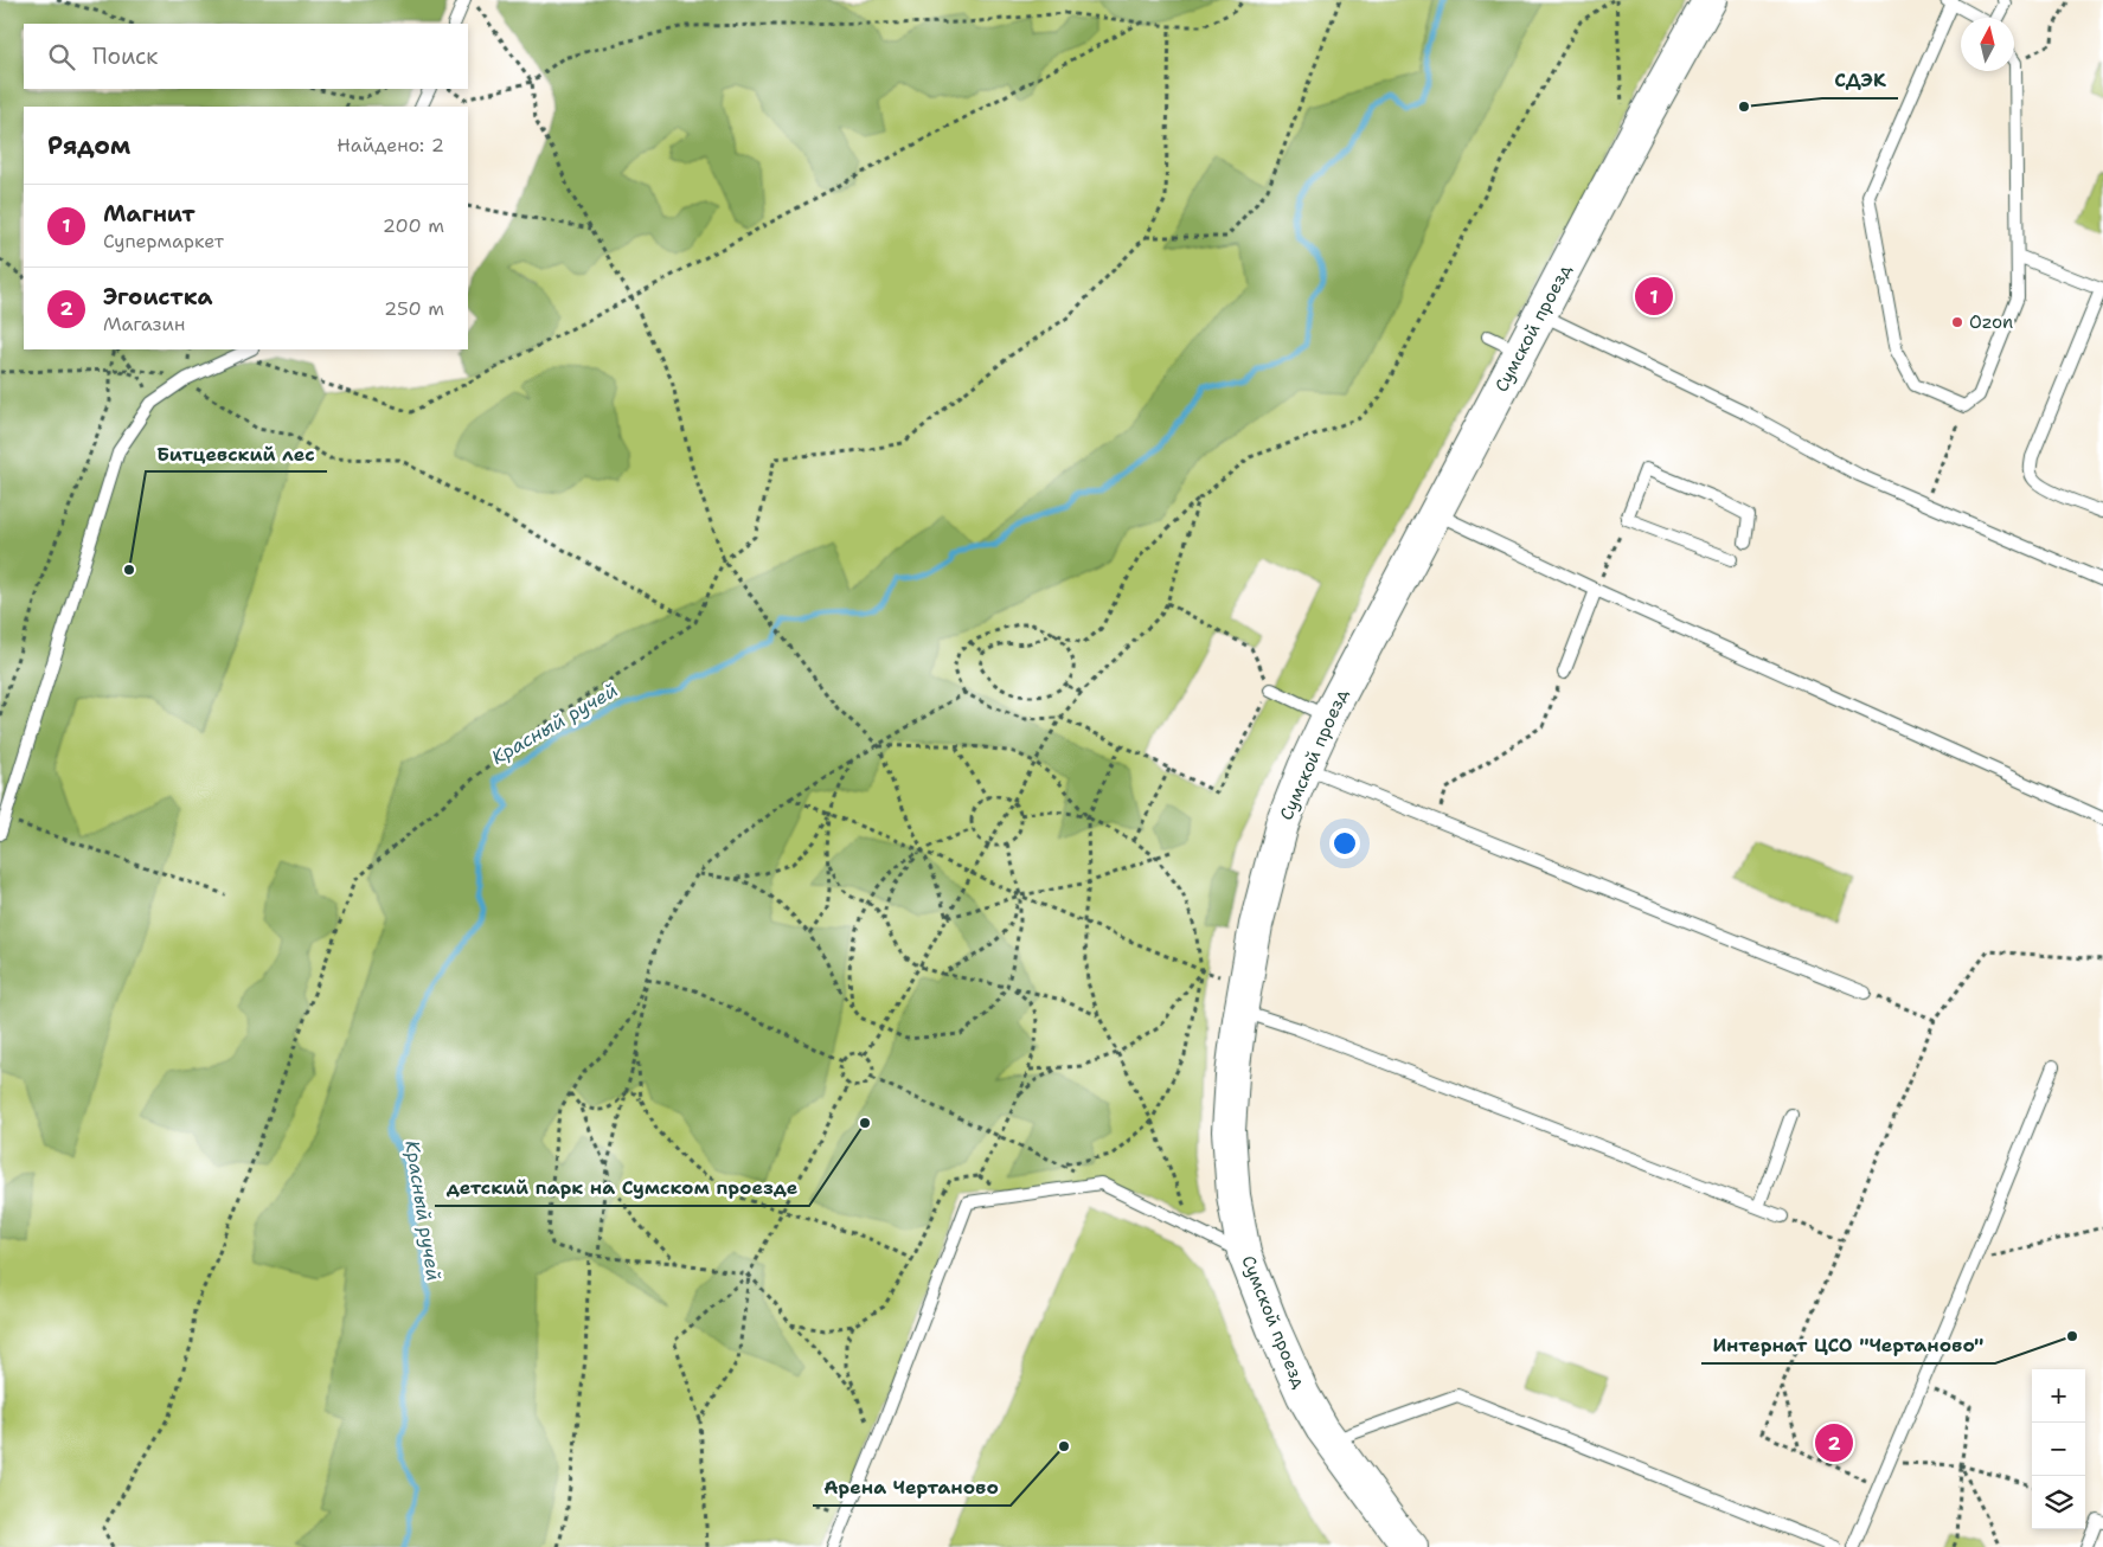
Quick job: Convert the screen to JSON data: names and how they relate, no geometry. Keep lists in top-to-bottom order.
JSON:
{
  "streets": {
    "street": ["Сумской проезд"]
  },
  "water": ["Красный ручей"],
  "places": [
    "СДЭК",
    "Ozon",
    "Битцевский лес",
    "детский парк на Сумском проезде",
    "Интернат ЦСО \"Чертаново\"",
    "Арена Чертаново"
  ],
  "north": "top",
  "page": {
    "search": "Поиск",
    "heading": ["Рядом", "Найдено: 2"],
    "list": [
      {
        "mark": "1",
        "name": "Магнит",
        "note": "Супермаркет",
        "value": "200 m"
      },
      {
        "mark": "2",
        "name": "Эгоистка",
        "note": "Магазин",
        "value": "250 m"
      }
    ],
    "pins": ["1", "2"],
    "map_buttons": ["+", "−"]
  }
}
